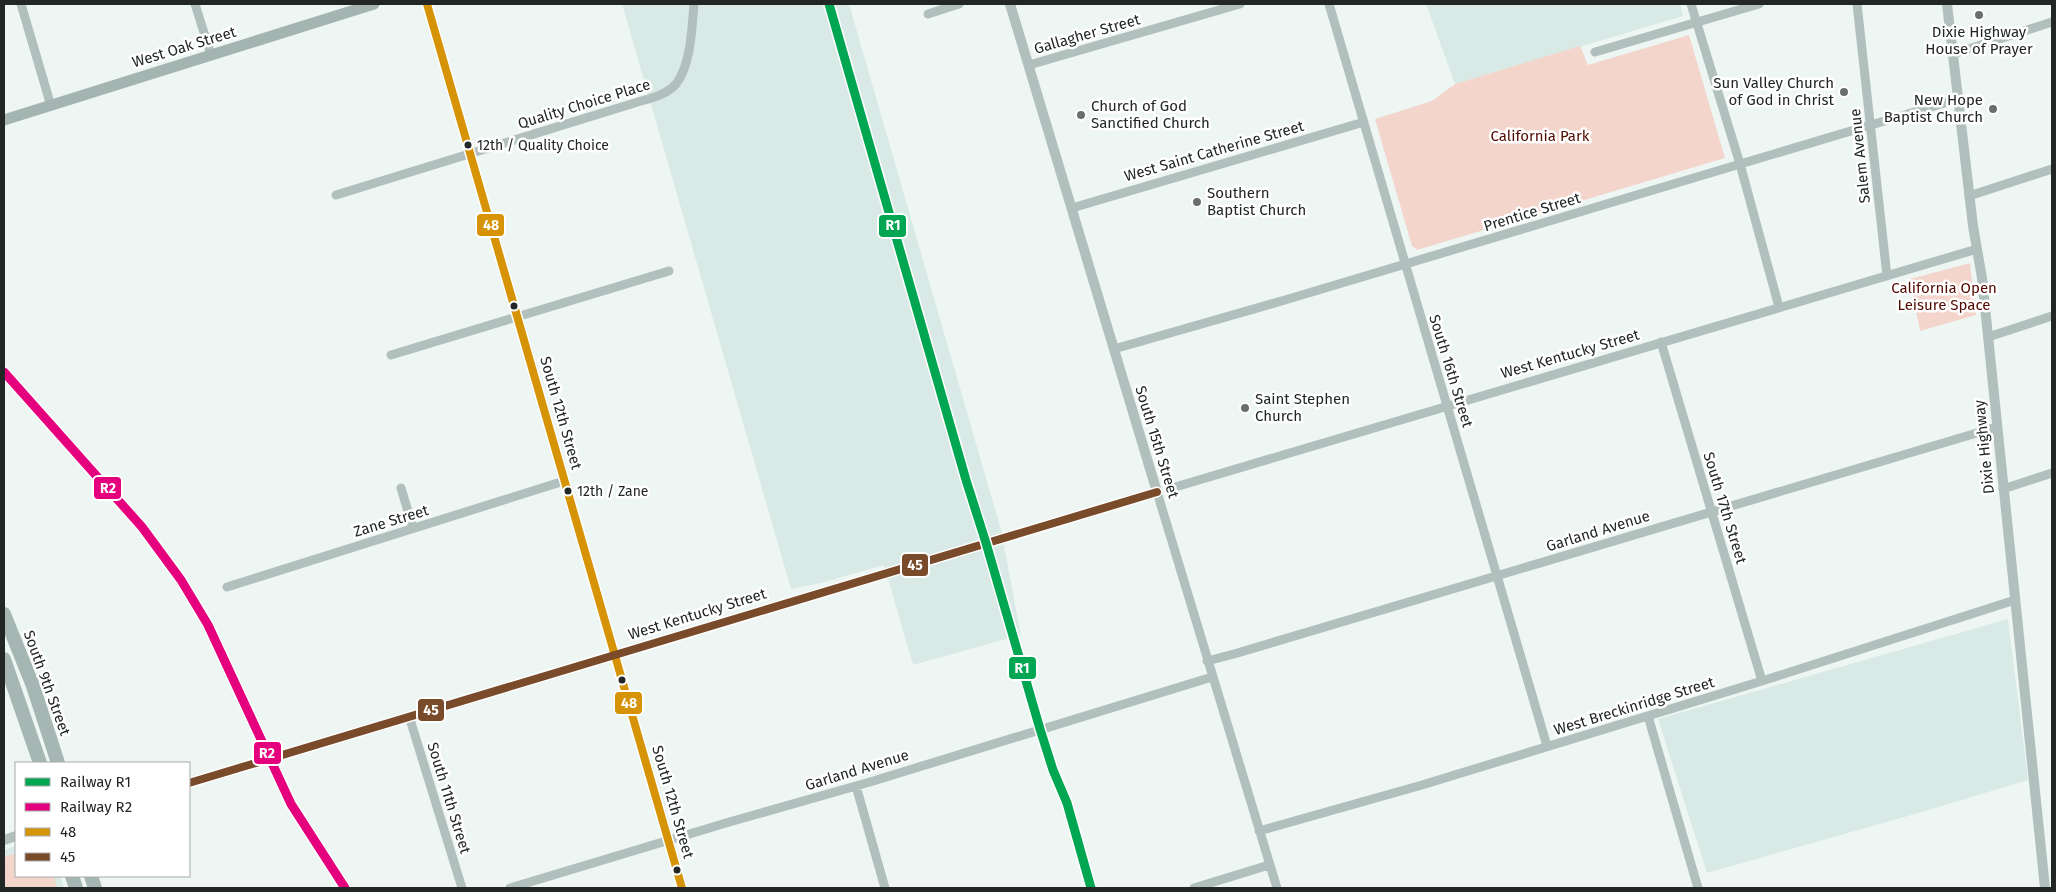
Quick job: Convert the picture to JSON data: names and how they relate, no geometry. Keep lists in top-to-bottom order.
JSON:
{
  "streets": {
    "main road": ["West Oak Street", "South 9th Street"],
    "street": [
      "Gallagher Street",
      "Quality Choice Place",
      "West Saint Catherine Street",
      "Salem Avenue",
      "Prentice Street",
      "West Kentucky Street",
      "South 16th Street",
      "South 12th Street",
      "South 15th Street",
      "Dixie Highway",
      "South 17th Street",
      "Zane Street",
      "Garland Avenue",
      "West Breckinridge Street",
      "South 11th Street"
    ]
  },
  "crossings": [
    ["Gallagher Street", "South 15th Street"],
    ["Quality Choice Place", "South 12th Street"],
    ["West Saint Catherine Street", "South 16th Street"],
    ["West Saint Catherine Street", "South 15th Street"],
    ["Salem Avenue", "Prentice Street"],
    ["Salem Avenue", "West Kentucky Street"],
    ["Prentice Street", "South 16th Street"],
    ["Prentice Street", "South 15th Street"],
    ["Prentice Street", "Dixie Highway"],
    ["West Kentucky Street", "South 16th Street"],
    ["West Kentucky Street", "South 12th Street"],
    ["West Kentucky Street", "South 15th Street"],
    ["West Kentucky Street", "Dixie Highway"],
    ["West Kentucky Street", "South 17th Street"],
    ["West Kentucky Street", "South 11th Street"],
    ["South 16th Street", "Garland Avenue"],
    ["South 16th Street", "West Breckinridge Street"],
    ["South 12th Street", "Zane Street"],
    ["South 12th Street", "Garland Avenue"],
    ["South 15th Street", "Garland Avenue"],
    ["South 15th Street", "West Breckinridge Street"],
    ["Dixie Highway", "Garland Avenue"],
    ["Dixie Highway", "West Breckinridge Street"],
    ["South 17th Street", "Garland Avenue"],
    ["South 17th Street", "West Breckinridge Street"]
  ],
  "parks": ["California Park", "California Open Leisure Space"],
  "places": [
    "Dixie Highway House of Prayer",
    "Sun Valley Church of God in Christ",
    "New Hope Baptist Church",
    "Church of God Sanctified Church",
    "12th / Quality Choice",
    "Southern Baptist Church",
    "Saint Stephen Church",
    "12th / Zane"
  ],
  "lines": [
    "rail line R1",
    "transit line 48",
    "rail line R2",
    "transit line 45"
  ],
  "legend": [
    "Railway R1",
    "Railway R2",
    "48",
    "45"
  ]
}
